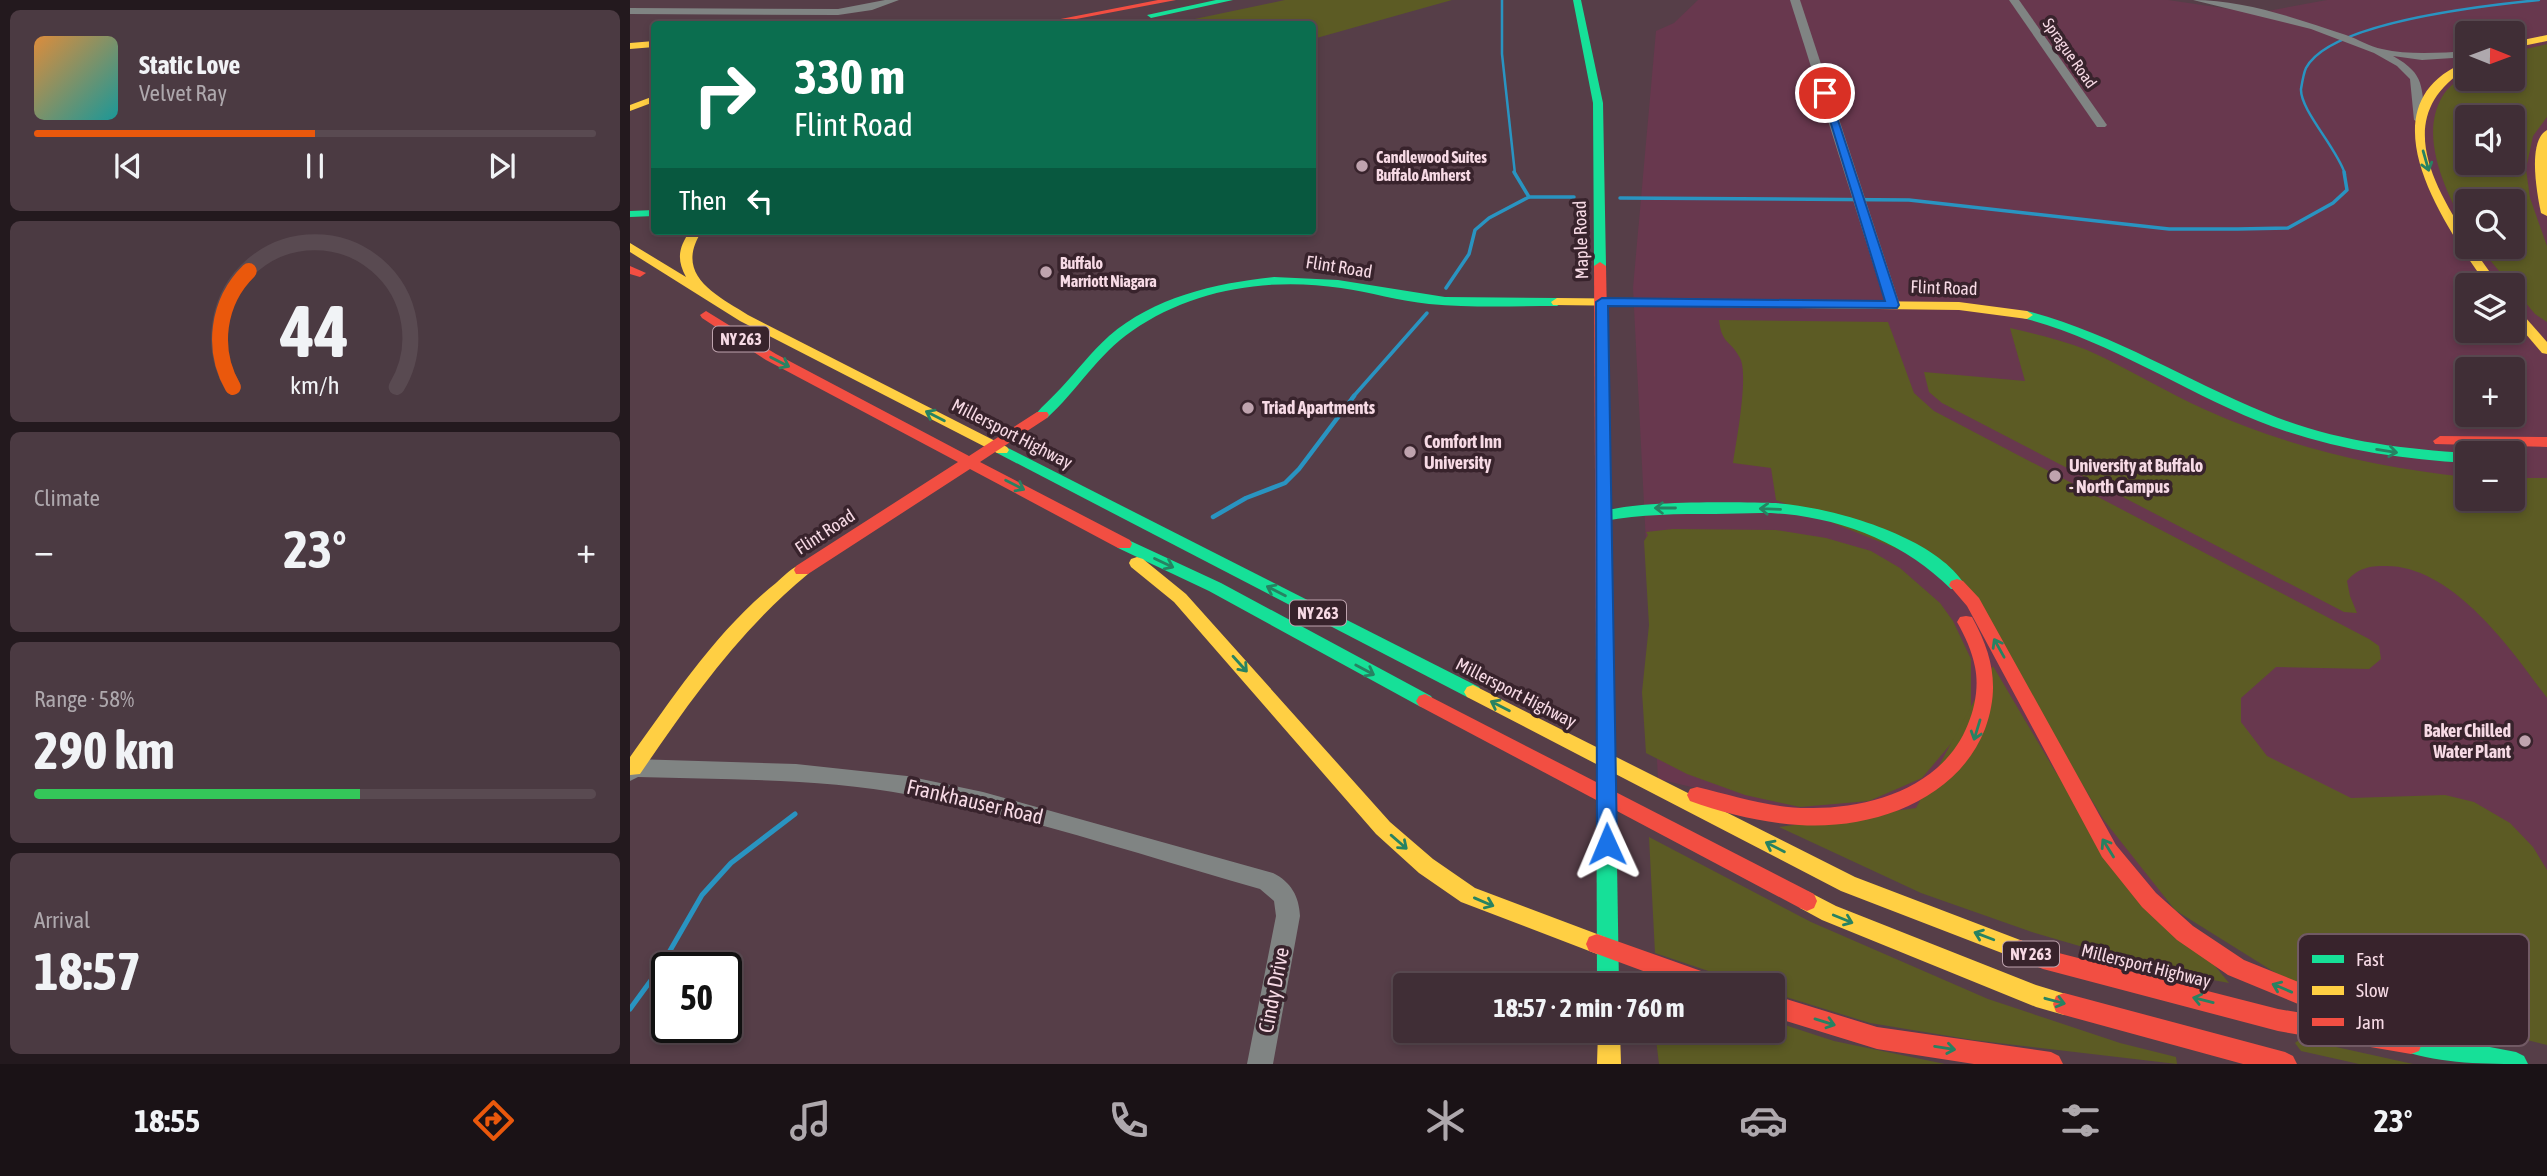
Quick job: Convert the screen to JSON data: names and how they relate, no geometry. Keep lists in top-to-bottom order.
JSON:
{
  "streets": {
    "main road": [
      "Maple Road",
      "Flint Road",
      "NY 263",
      "Millersport Highway"
    ],
    "street": ["Sprague Road", "Frankhauser Road", "Cindy Drive"]
  },
  "crossings": [
    ["Maple Road", "Flint Road"],
    ["Flint Road", "NY 263"],
    ["Flint Road", "Millersport Highway"],
    ["Flint Road", "Frankhauser Road"],
    ["Frankhauser Road", "Cindy Drive"]
  ],
  "places": [
    "Candlewood Suites Buffalo Amherst",
    "Buffalo Marriott Niagara",
    "Triad Apartments",
    "Comfort Inn University",
    "University at Buffalo - North Campus",
    "Baker Chilled Water Plant"
  ],
  "legend": ["Fast", "Slow", "Jam"],
  "north": "right",
  "page": {
    "map_buttons": ["+", "−"],
    "turn": ["330 m", "Flint Road"],
    "song": ["Static Love", "Velvet Ray"],
    "then": "Then",
    "tile": [
      "Climate",
      ["Range · 58%", "290 km"],
      ["Arrival", "18:57"]
    ],
    "heat": ["−", "23°", "+"],
    "limit": "50",
    "trip": "18:57 · 2 min · 760 m",
    "tabs": ["18:55", "23°"],
    "gauge": ["44", "km/h"]
  }
}
